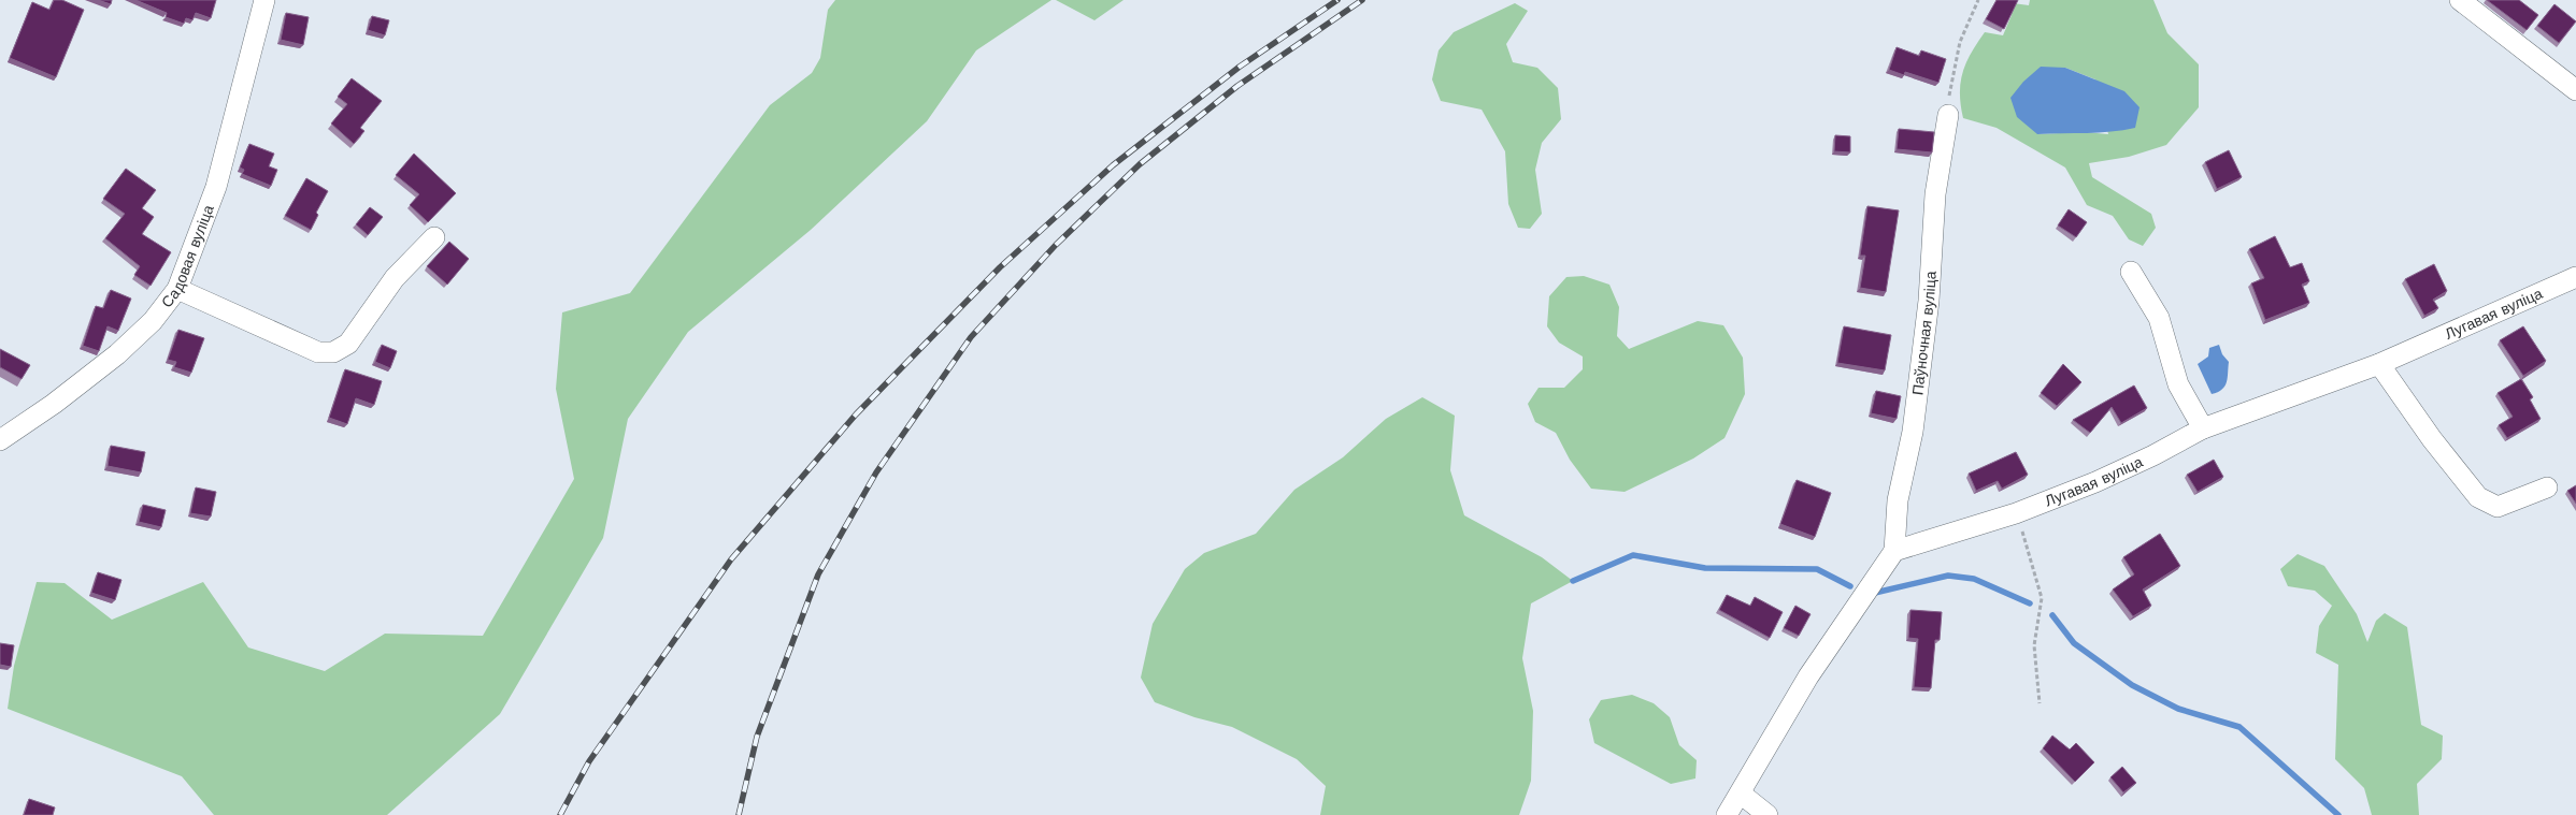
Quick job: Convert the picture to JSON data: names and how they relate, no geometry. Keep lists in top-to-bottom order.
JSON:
{
  "streets": {
    "street": ["Садовая вуліца", "Лугавая вуліца", "Паўночная вуліца"]
  },
  "crossings": [
    ["Лугавая вуліца", "Паўночная вуліца"]
  ]
}
